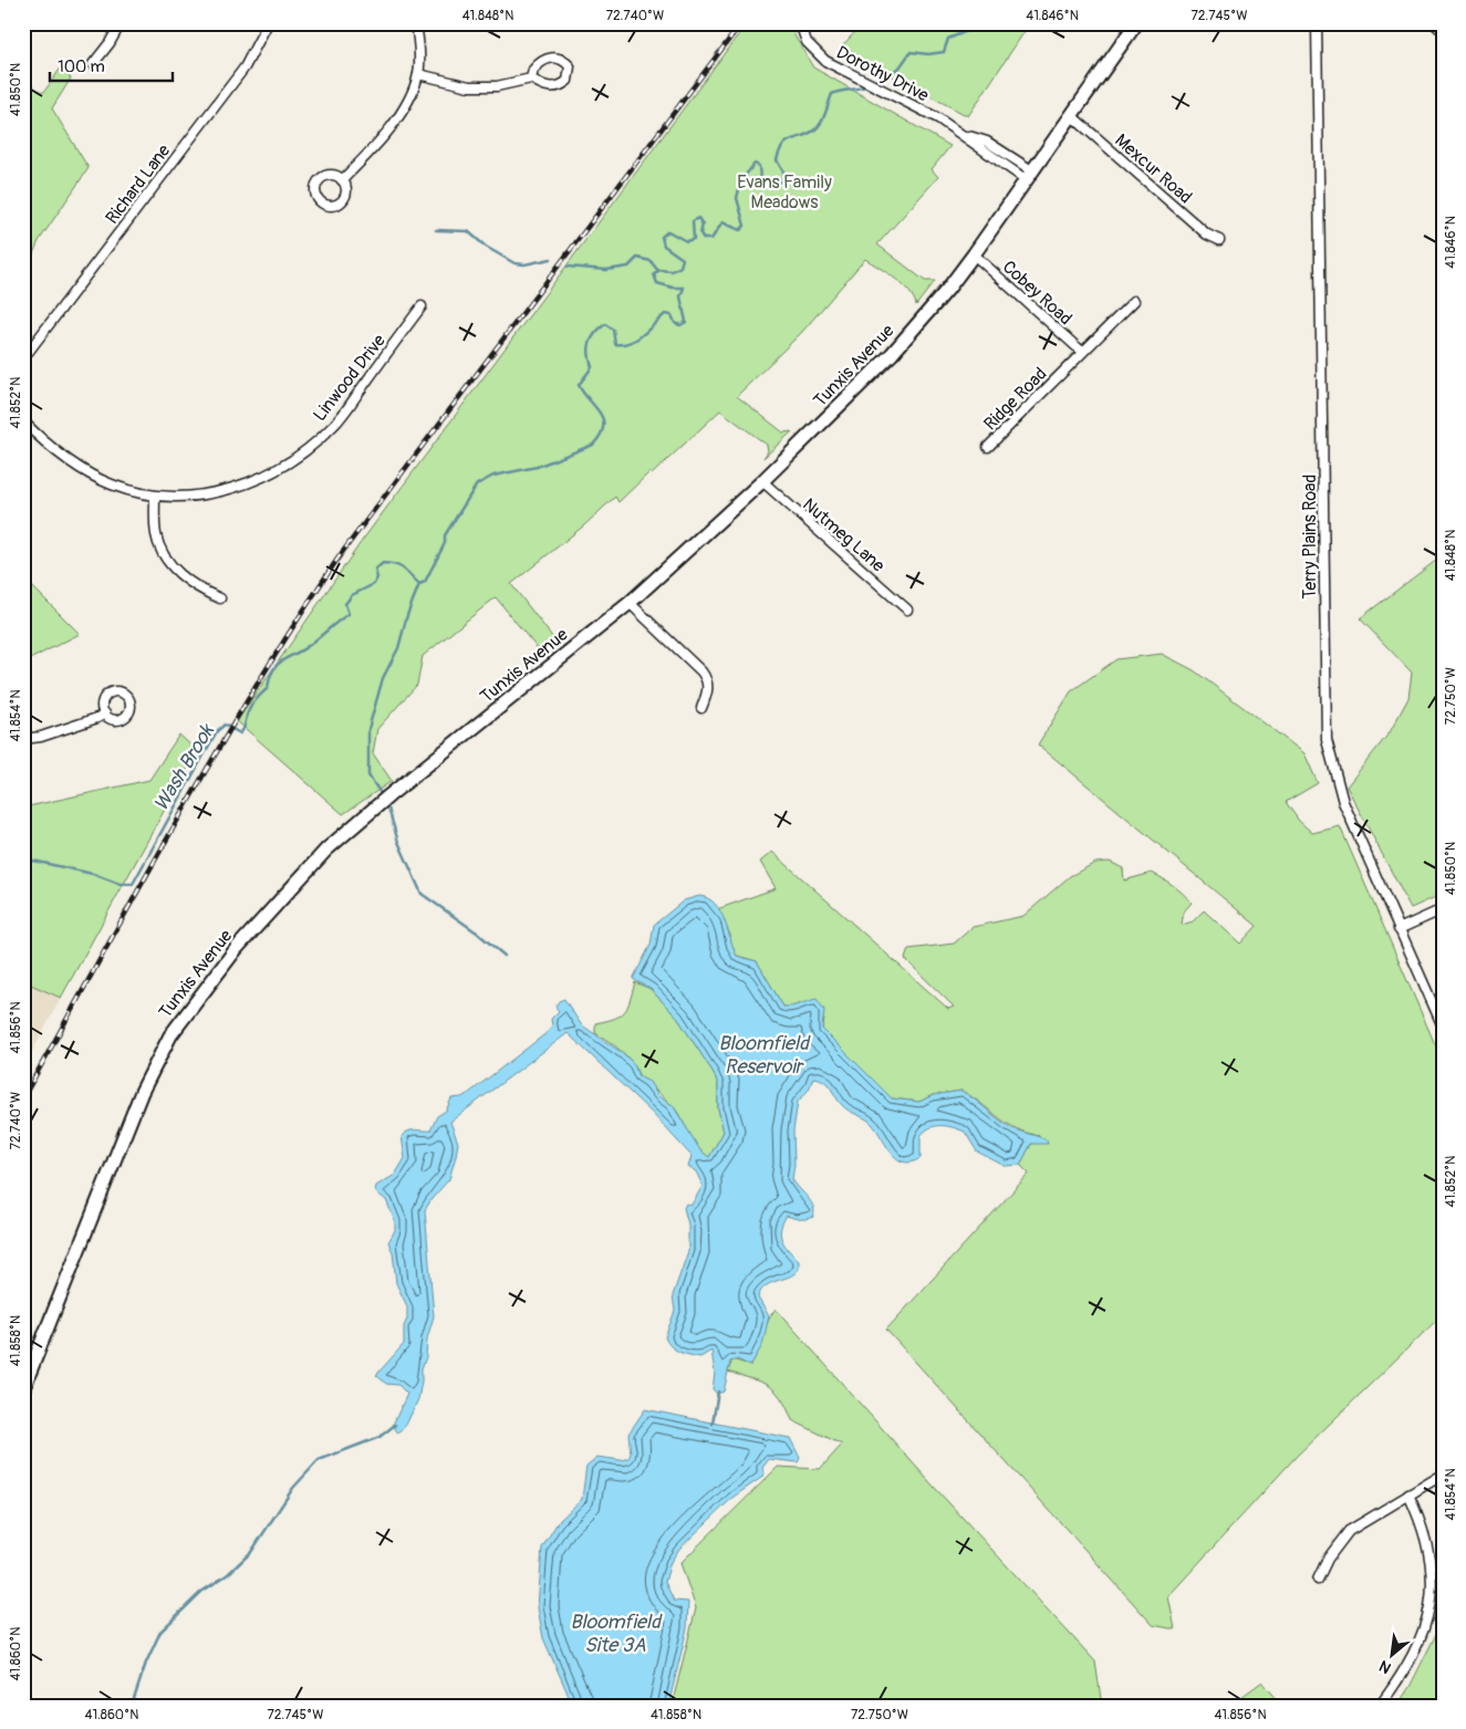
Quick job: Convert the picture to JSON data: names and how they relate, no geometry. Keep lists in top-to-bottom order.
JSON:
{
  "streets": {
    "main road": ["Tunxis Avenue"],
    "street": [
      "Dorothy Drive",
      "Mexcur Road",
      "Richard Lane",
      "Cobey Road",
      "Linwood Drive",
      "Ridge Road",
      "Nutmeg Lane",
      "Terry Plains Road"
    ]
  },
  "crossings": [
    ["Dorothy Drive", "Tunxis Avenue"],
    ["Mexcur Road", "Tunxis Avenue"],
    ["Cobey Road", "Tunxis Avenue"],
    ["Cobey Road", "Ridge Road"],
    ["Tunxis Avenue", "Nutmeg Lane"]
  ],
  "water": ["Wash Brook", "Bloomfield Reservoir", "Bloomfield Site 3A"],
  "parks": ["Evans Family Meadows"],
  "scale_bar": "100 m",
  "north": "bottom left",
  "coordinates": [
    "41.848°N",
    "72.740°W",
    "41.846°N",
    "72.745°W",
    "41.850°N",
    "41.852°N",
    "72.750°W",
    "41.854°N",
    "41.856°N",
    "41.858°N",
    "41.860°N"
  ]
}
